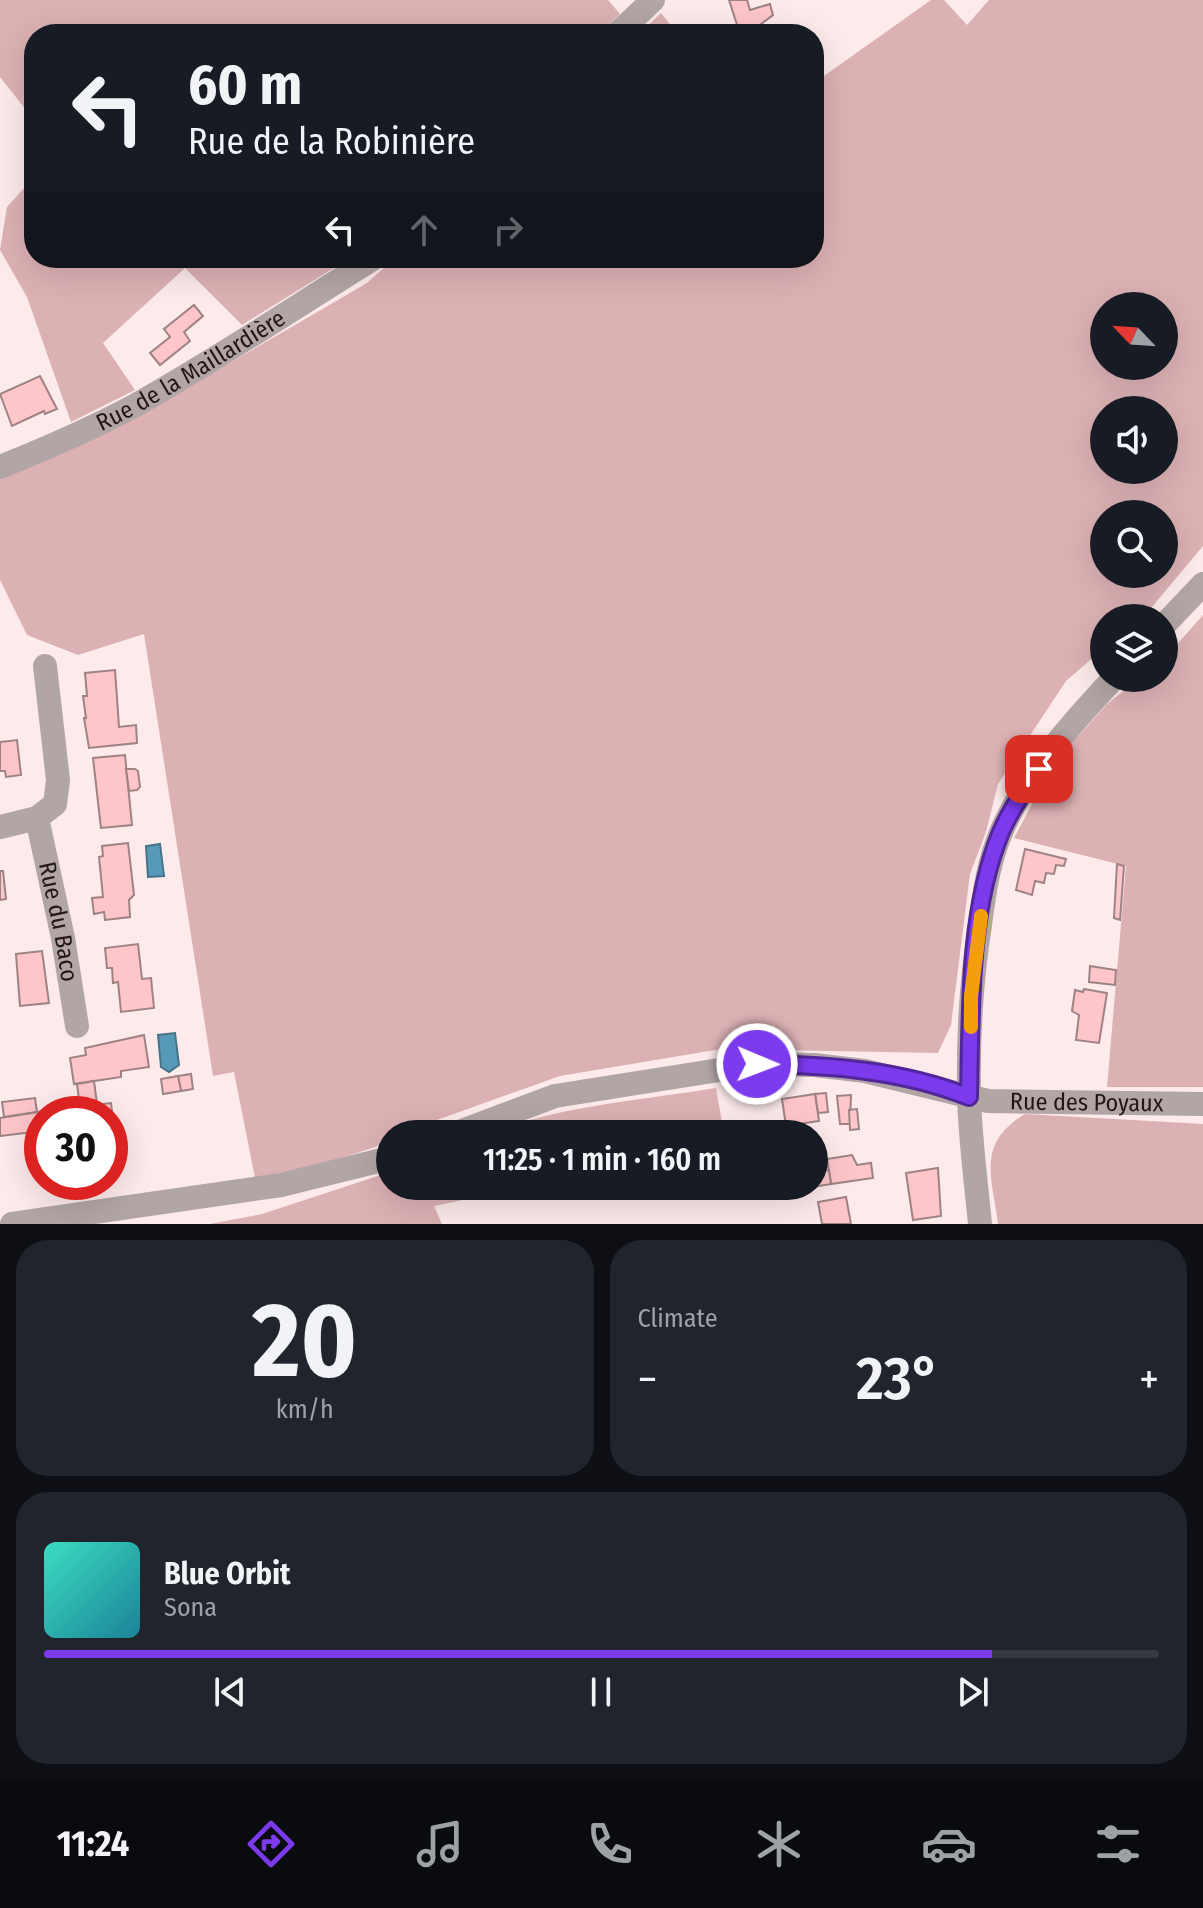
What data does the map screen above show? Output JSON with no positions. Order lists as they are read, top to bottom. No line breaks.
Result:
{"streets":{"street":["Rue de la Maillardière","Rue du Baco","Rue des Poyaux"]},"north":"top left","page":{"turn":["60 m","Rue de la Robinière"],"limit":"30","trip":"11:25 · 1 min · 160 m","tile":[["20","km/h"],"Climate"],"heat":["−","23°","+"],"song":["Blue Orbit","Sona"],"tabs":"11:24"}}
